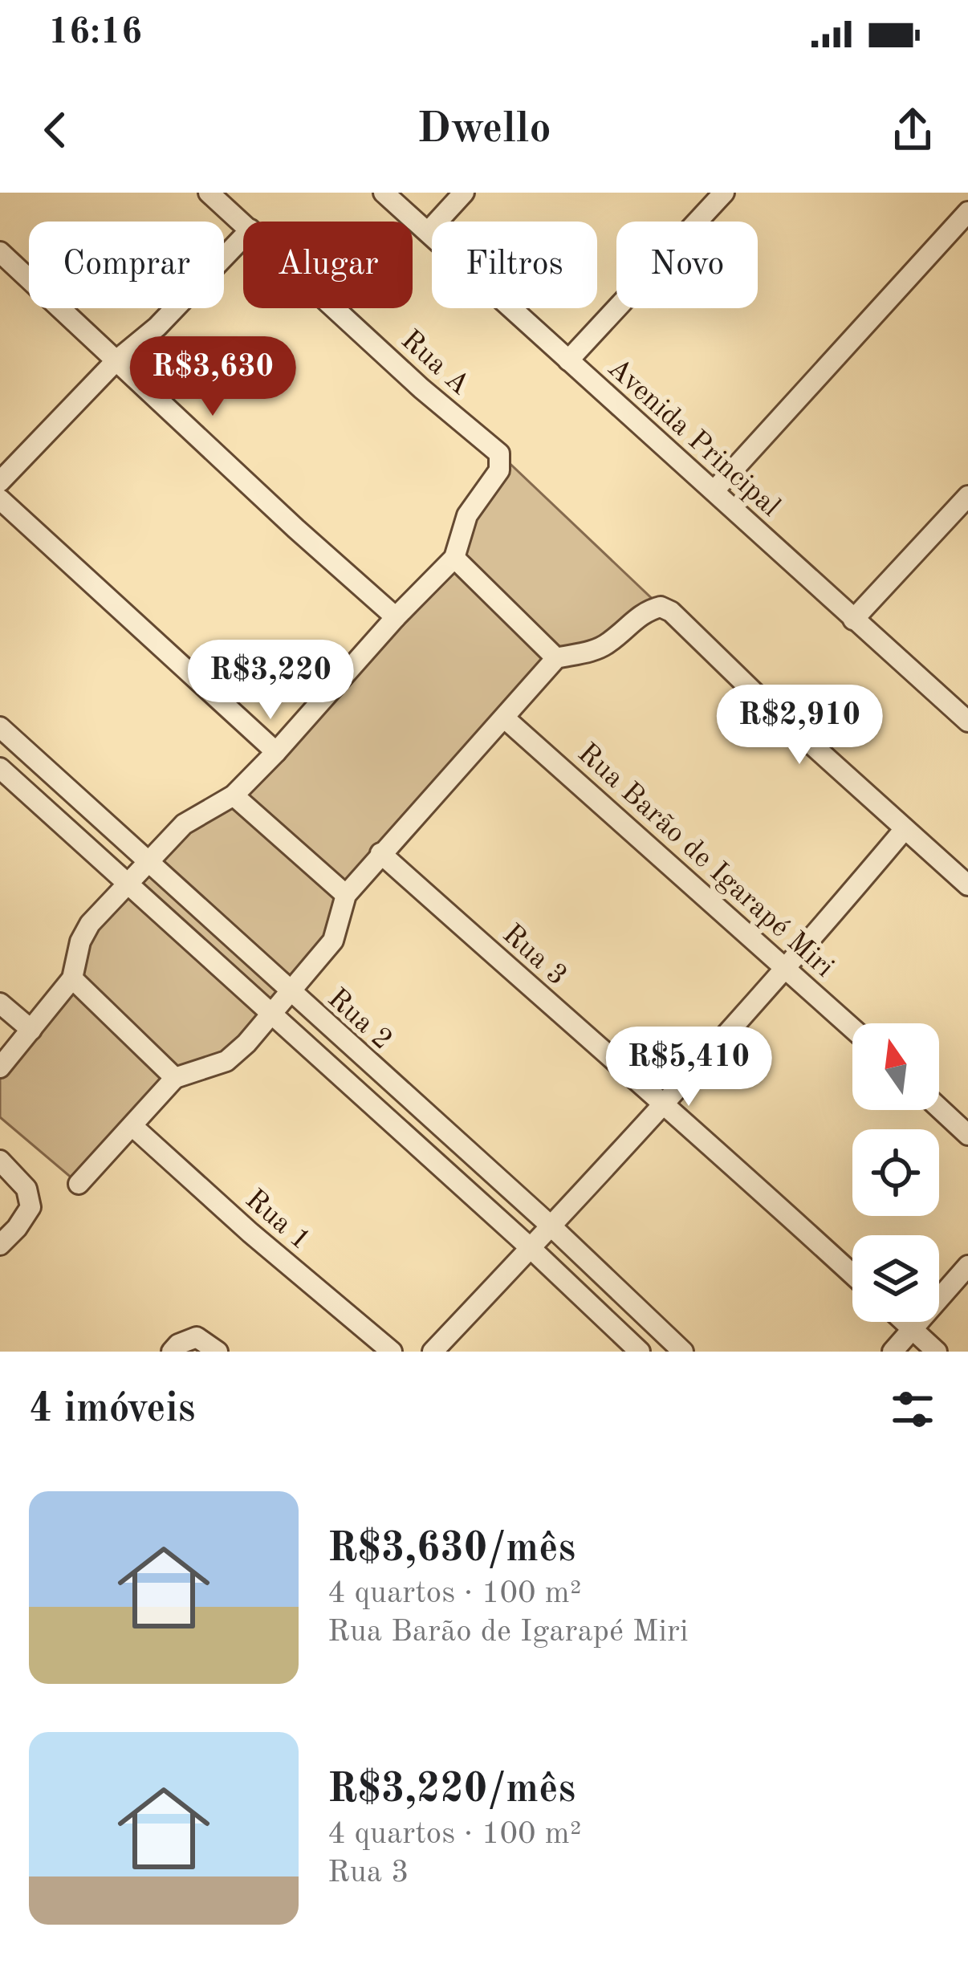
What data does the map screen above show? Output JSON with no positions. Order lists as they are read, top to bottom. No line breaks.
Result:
{"streets":{"street":["Rua A","Avenida Principal","Rua Barão de Igarapé Miri","Rua 3","Rua 2","Rua 1"]},"north":"top","page":{"status":"16:16","header":"Dwello","chip":["Comprar","Alugar","Filtros","Novo"],"price":["R$3,630","R$3,220","R$2,910","R$5,410"],"heading":"4 imóveis","list":[{"name":"R$3,630/mês","note":"4 quartos · 100 m² · Rua Barão de Igarapé Miri"},{"name":"R$3,220/mês","note":"4 quartos · 100 m² · Rua 3"}]}}
